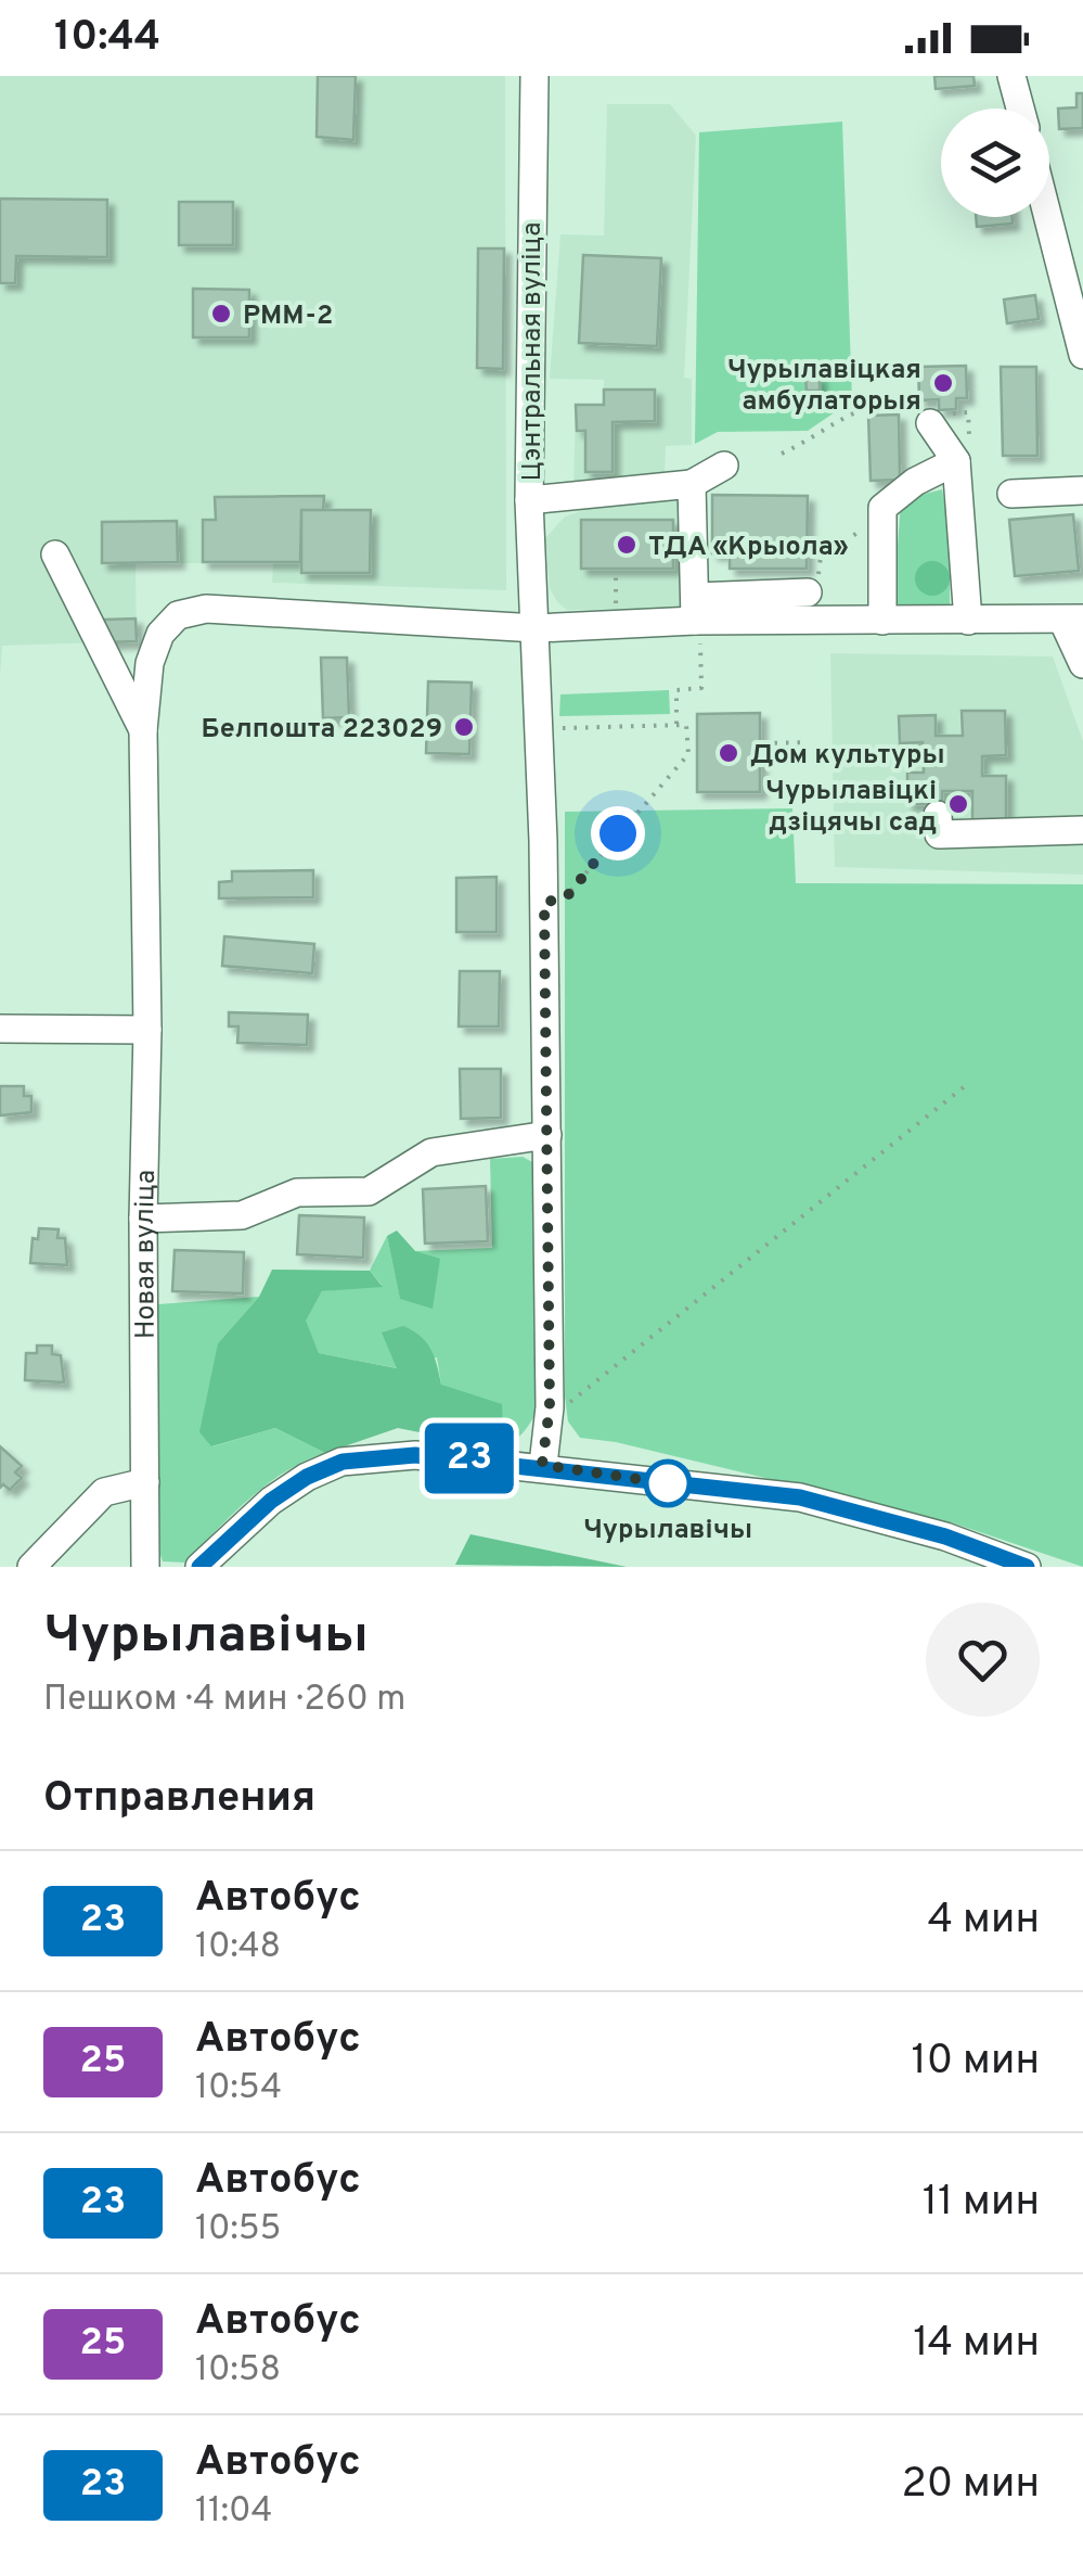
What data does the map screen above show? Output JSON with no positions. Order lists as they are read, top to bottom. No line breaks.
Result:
{"streets":{"street":["Цэнтральная вуліца","Новая вуліца"]},"crossings":[["Цэнтральная вуліца","Новая вуліца"]],"places":["РММ-2","Чурылавіцкая амбулаторыя","ТДА «Крыола»","Белпошта 223029","Дом культуры","Чурылавіцкі дзіцячы сад","Чурылавічы"],"lines":["bus line 23"],"page":{"status":"10:44","on_map":"23","heading":[["Чурылавічы","Пешком · 4 мин · 260 m"],"Отправления"],"list":[{"mark":"23","name":"Автобус","note":"10:48","value":"4 мин"},{"mark":"25","name":"Автобус","note":"10:54","value":"10 мин"},{"mark":"23","name":"Автобус","note":"10:55","value":"11 мин"},{"mark":"25","name":"Автобус","note":"10:58","value":"14 мин"},{"mark":"23","name":"Автобус","note":"11:04","value":"20 мин"}]}}
